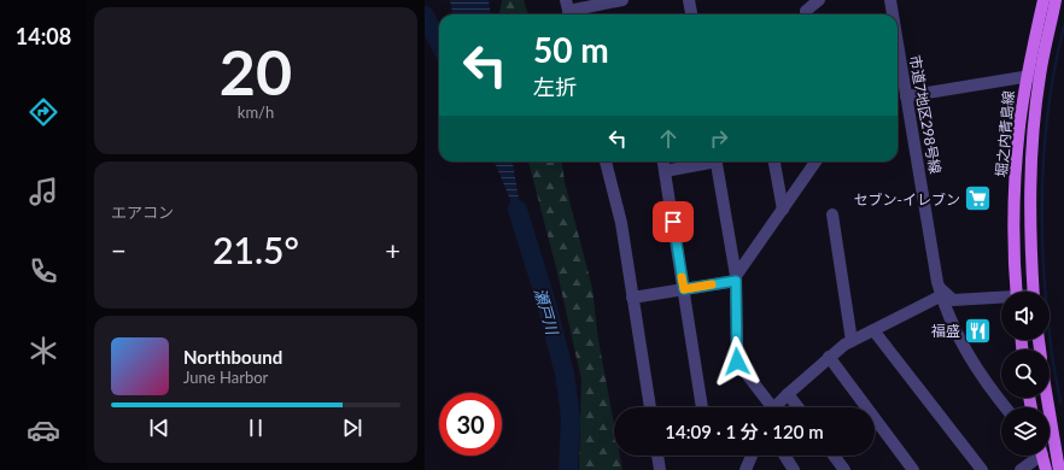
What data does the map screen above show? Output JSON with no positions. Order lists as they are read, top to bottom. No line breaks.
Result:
{"streets":{"main road":["堀之内青島線"],"street":["市道7地区298号線"]},"water":["瀬戸川"],"places":{"supermarket":["セブン-イレブン"],"restaurant":["福盛"]},"page":{"tabs":"14:08","tile":[["20","km/h"],"エアコン"],"turn":["50 m","左折"],"heat":["−","21.5°","+"],"song":["Northbound","June Harbor"],"limit":"30","trip":"14:09 · 1 分 · 120 m"}}
